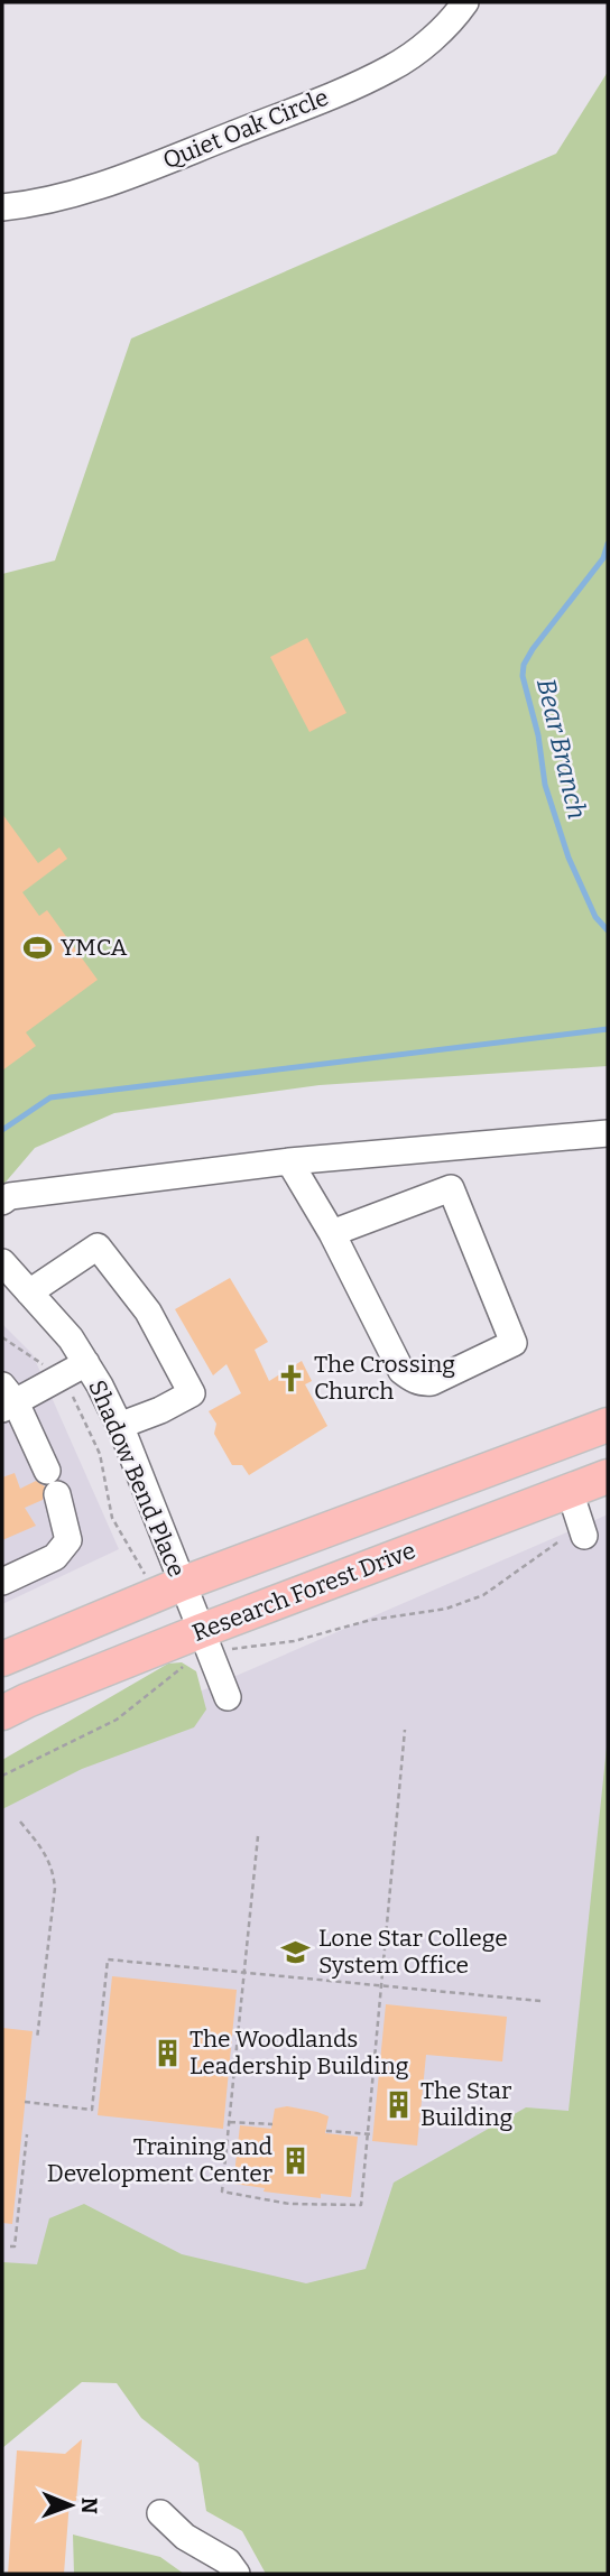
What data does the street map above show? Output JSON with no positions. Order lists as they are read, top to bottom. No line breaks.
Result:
{"streets":{"main road":["Research Forest Drive"],"street":["Quiet Oak Circle","Shadow Bend Place"]},"crossings":[["Shadow Bend Place","Research Forest Drive"]],"water":["Bear Branch"],"places":{"sports":["YMCA"],"church":["The Crossing Church"],"school or university":["Lone Star College System Office"],"building":["The Woodlands Leadership Building","The Star Building","Training and Development Center"]},"north":"right"}
